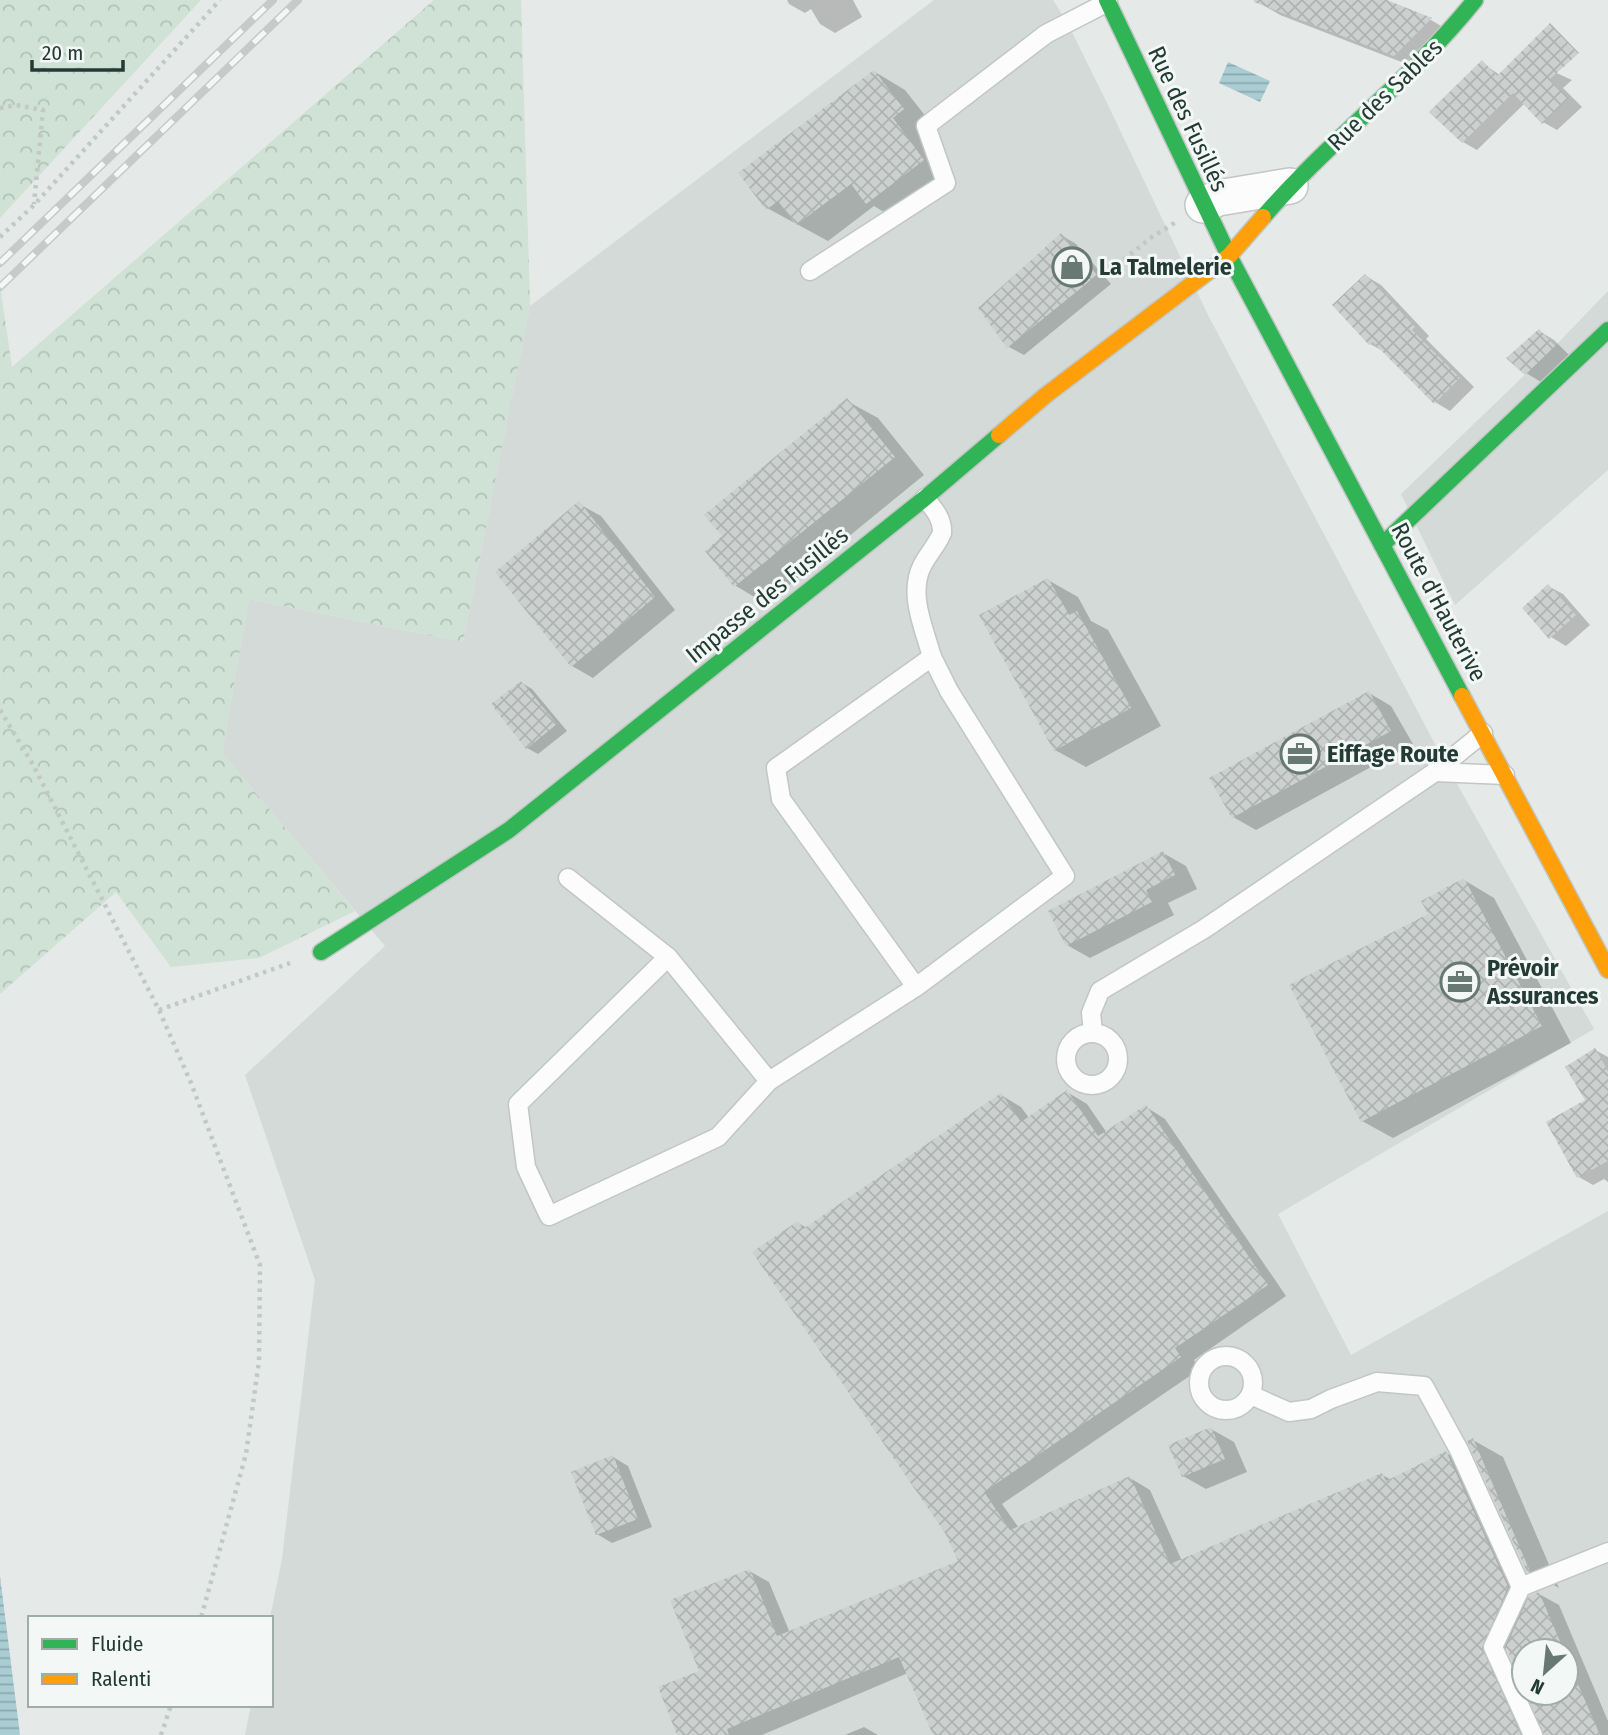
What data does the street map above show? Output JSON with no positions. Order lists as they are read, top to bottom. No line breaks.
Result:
{"streets":{"street":["Rue des Sables","Rue des Fusillés","Impasse des Fusillés","Route d'Hauterive"]},"crossings":[["Rue des Sables","Rue des Fusillés"],["Rue des Sables","Impasse des Fusillés"],["Rue des Sables","Route d'Hauterive"],["Rue des Fusillés","Impasse des Fusillés"],["Rue des Fusillés","Route d'Hauterive"],["Impasse des Fusillés","Route d'Hauterive"]],"places":{"shop":["La Talmelerie"],"office":["Eiffage Route","Prévoir Assurances"]},"legend":["Fluide","Ralenti"],"scale_bar":"20 m","north":"bottom left"}
